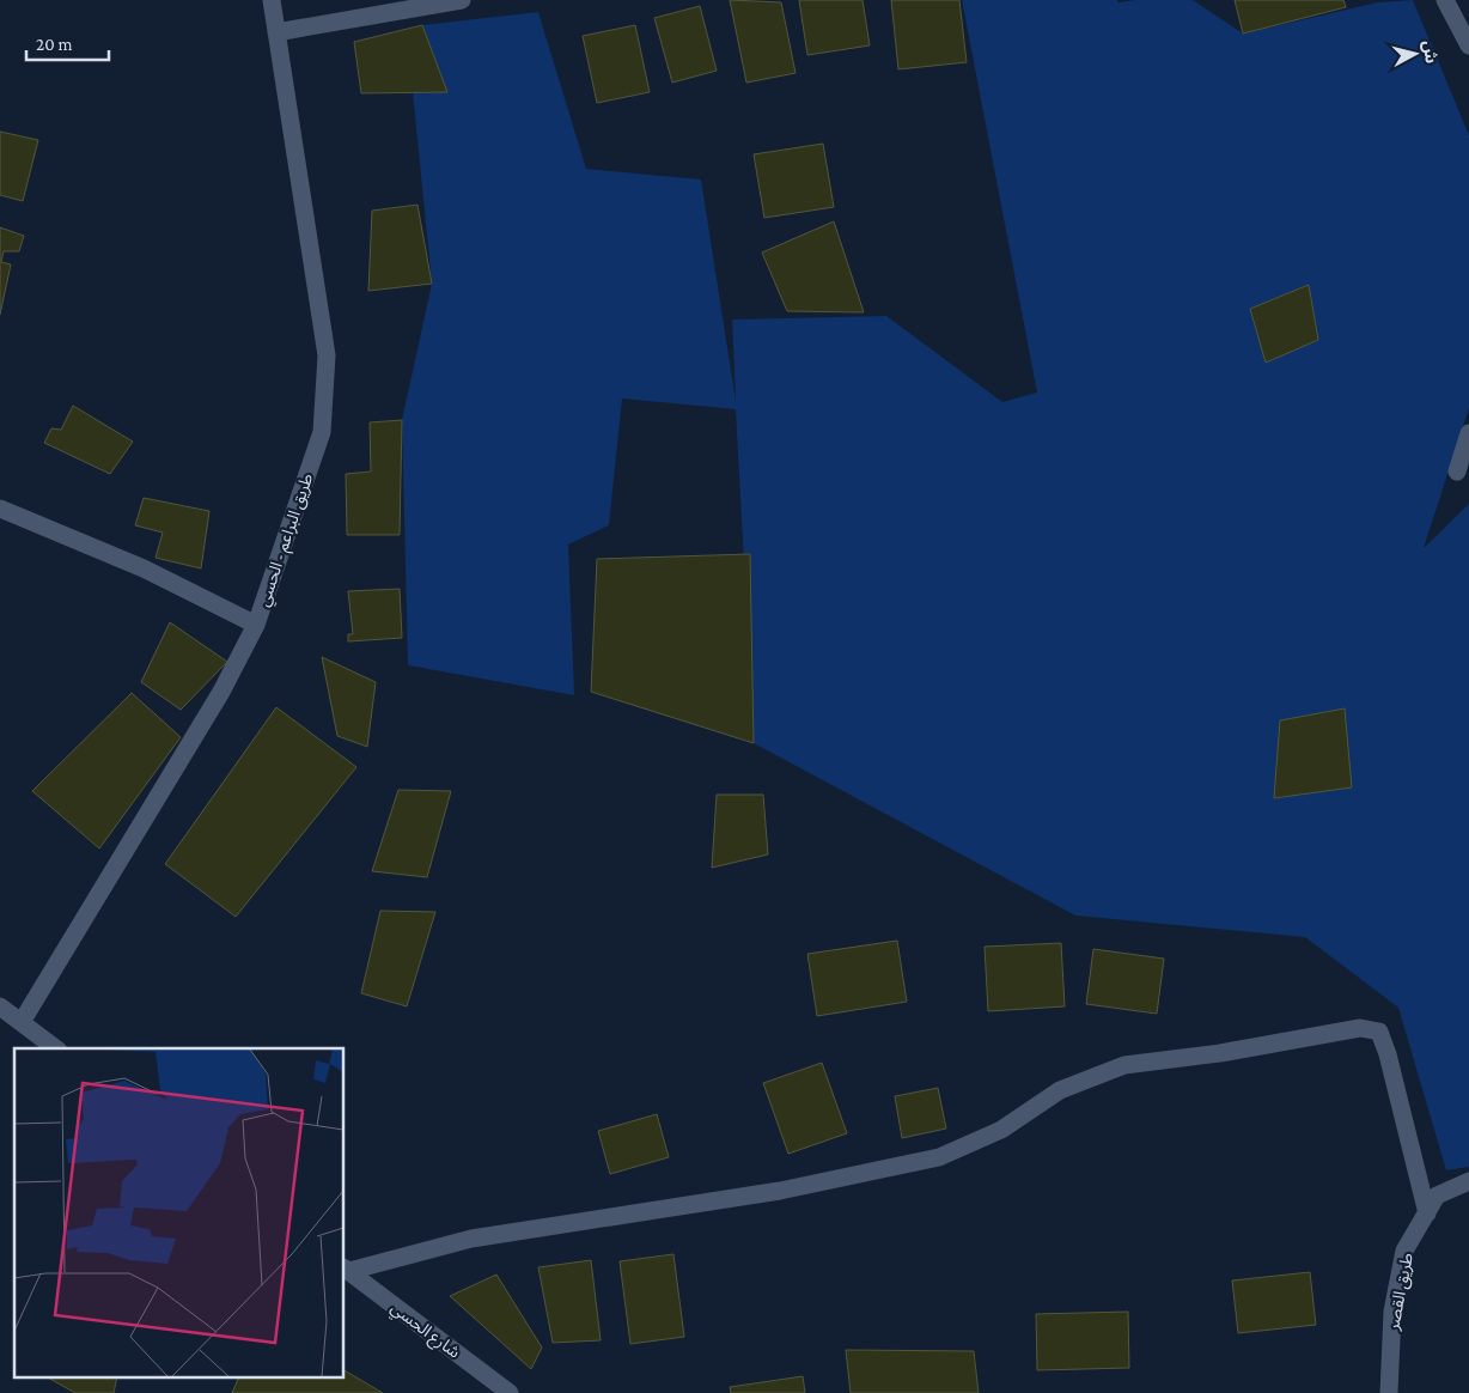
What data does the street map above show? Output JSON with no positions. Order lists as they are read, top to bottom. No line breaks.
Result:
{"streets":{"street":["طريق البراعم - الحسي","طريق القصر","شارع الحسي"]},"scale_bar":"20 m","north":"right"}
